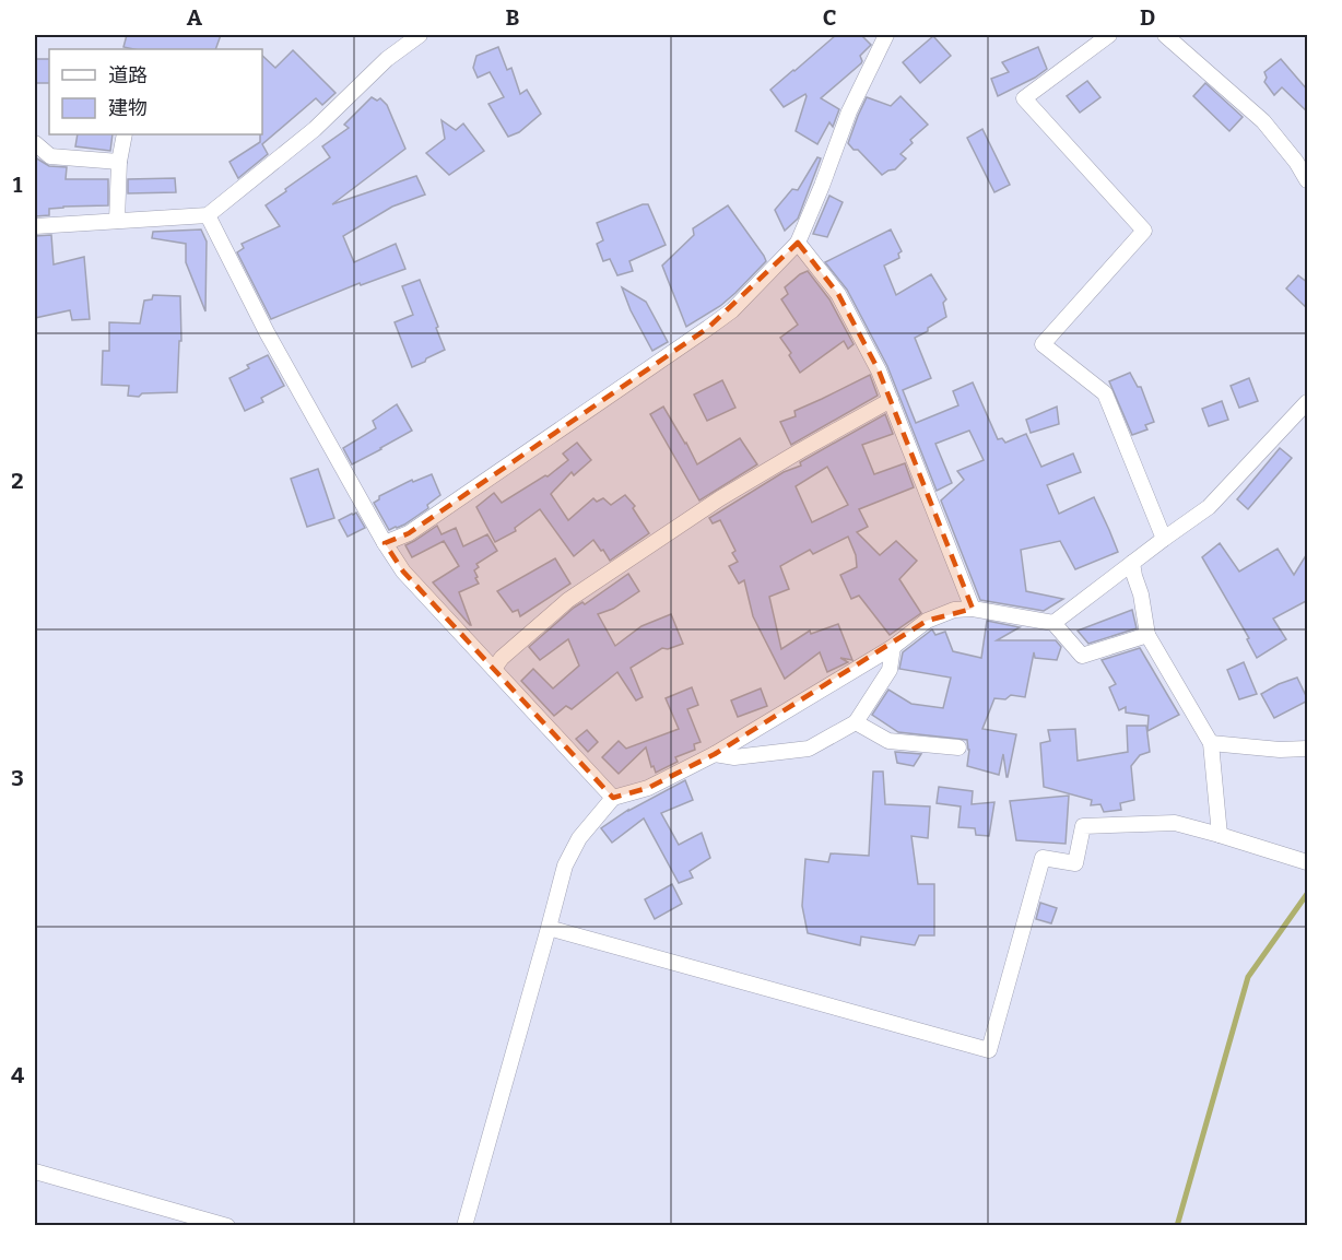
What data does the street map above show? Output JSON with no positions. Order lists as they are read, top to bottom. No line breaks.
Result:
{"legend":["道路","建物"],"grid":{"columns":["A","B","C","D"],"rows":["1","2","3","4"]}}
